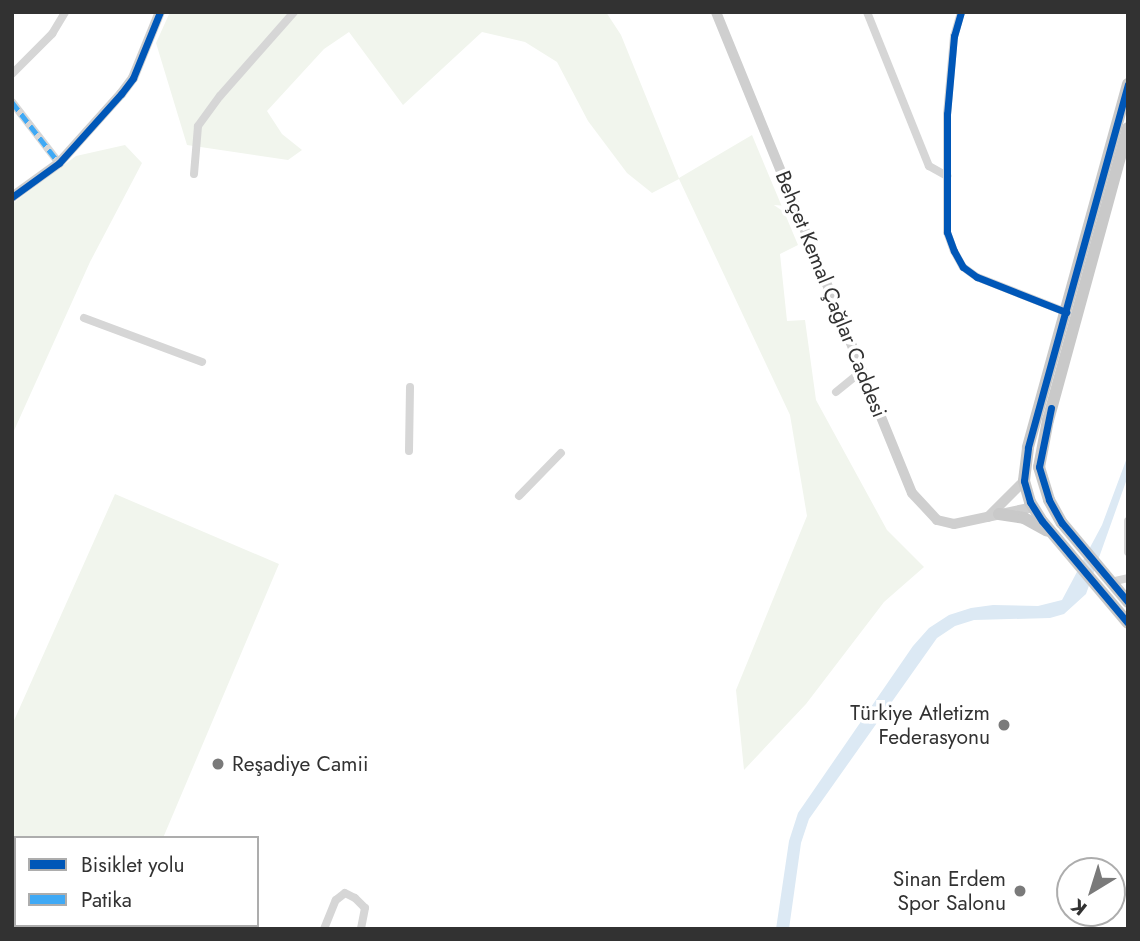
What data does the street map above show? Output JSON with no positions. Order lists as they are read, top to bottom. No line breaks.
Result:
{"streets":{"main road":["Behçet Kemal Çağlar Caddesi"]},"places":["Türkiye Atletizm Federasyonu","Reşadiye Camii","Sinan Erdem Spor Salonu"],"legend":["Bisiklet yolu","Patika"],"north":"bottom left"}
